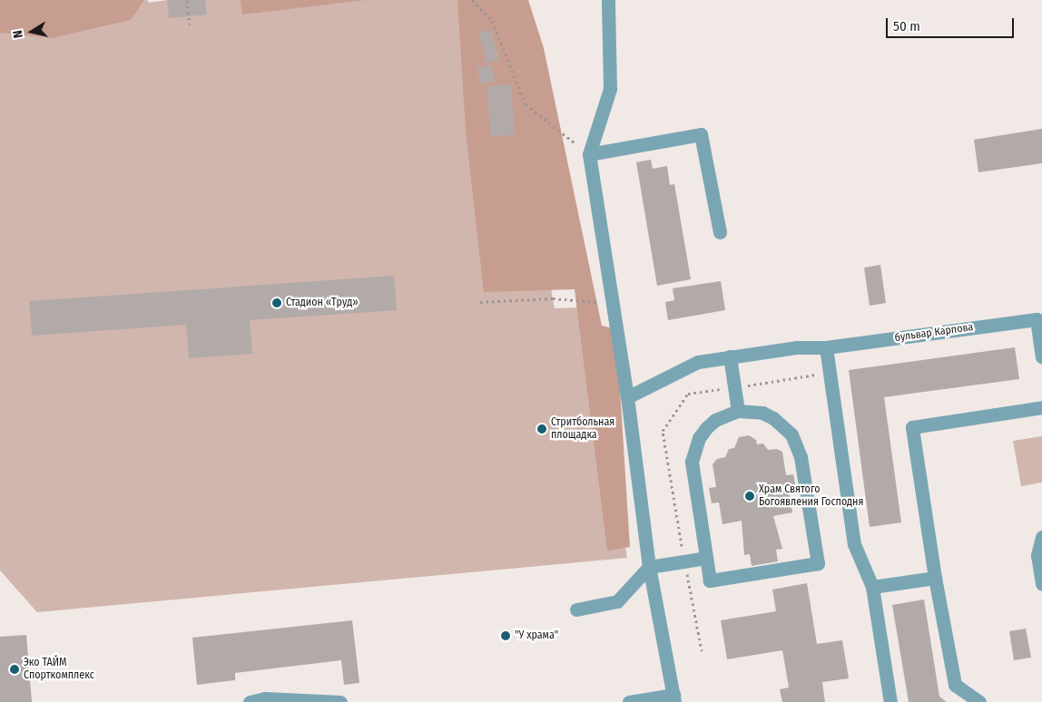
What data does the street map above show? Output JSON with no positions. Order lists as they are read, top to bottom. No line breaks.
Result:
{"streets":{"street":["бульвар Карпова"]},"places":["Стадион «Труд»","Стритбольная площадка","Храм Святого Богоявления Господня","\"У храма\"","Эко ТАЙМ Спорткомплекс"],"scale_bar":"50 m","north":"left"}
